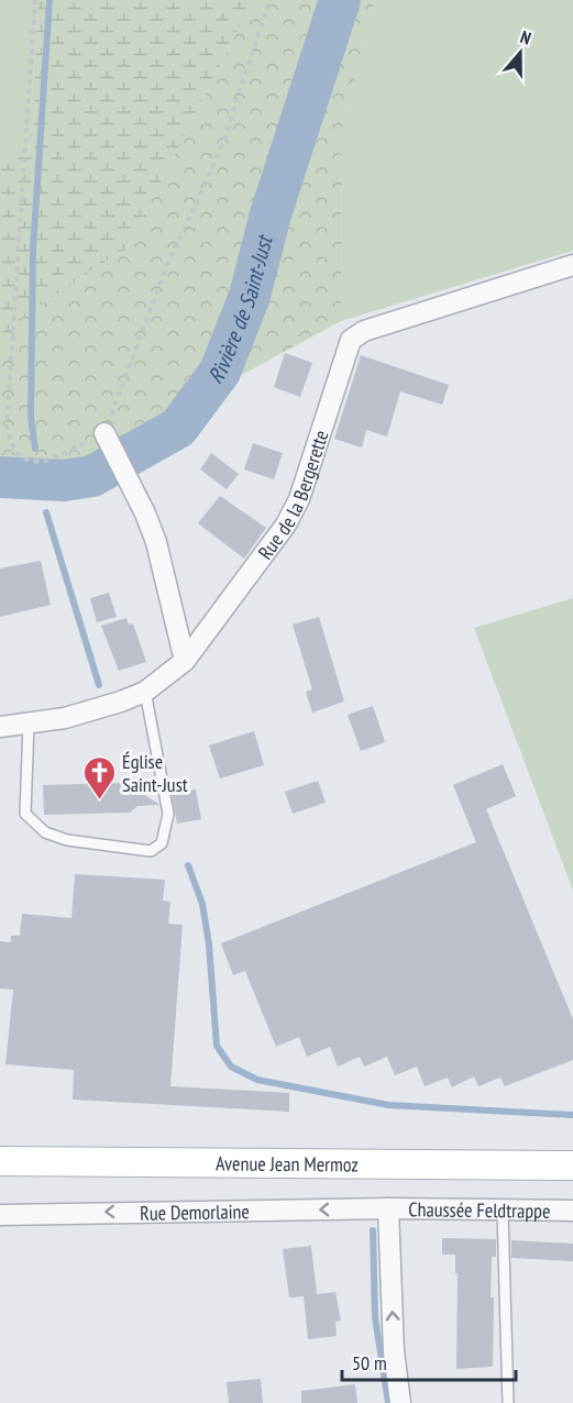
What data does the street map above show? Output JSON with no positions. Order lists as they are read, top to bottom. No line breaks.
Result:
{"streets":{"main road":["Avenue Jean Mermoz"],"street":["Rue de la Bergerette","Chaussée Feldtrappe","Rue Demorlaine"]},"crossings":[["Chaussée Feldtrappe","Rue Demorlaine"]],"one_way":["Rue Demorlaine"],"water":["Rivière de Saint-Just"],"places":{"church":["Église Saint-Just"]},"scale_bar":"50 m","north":"top"}
